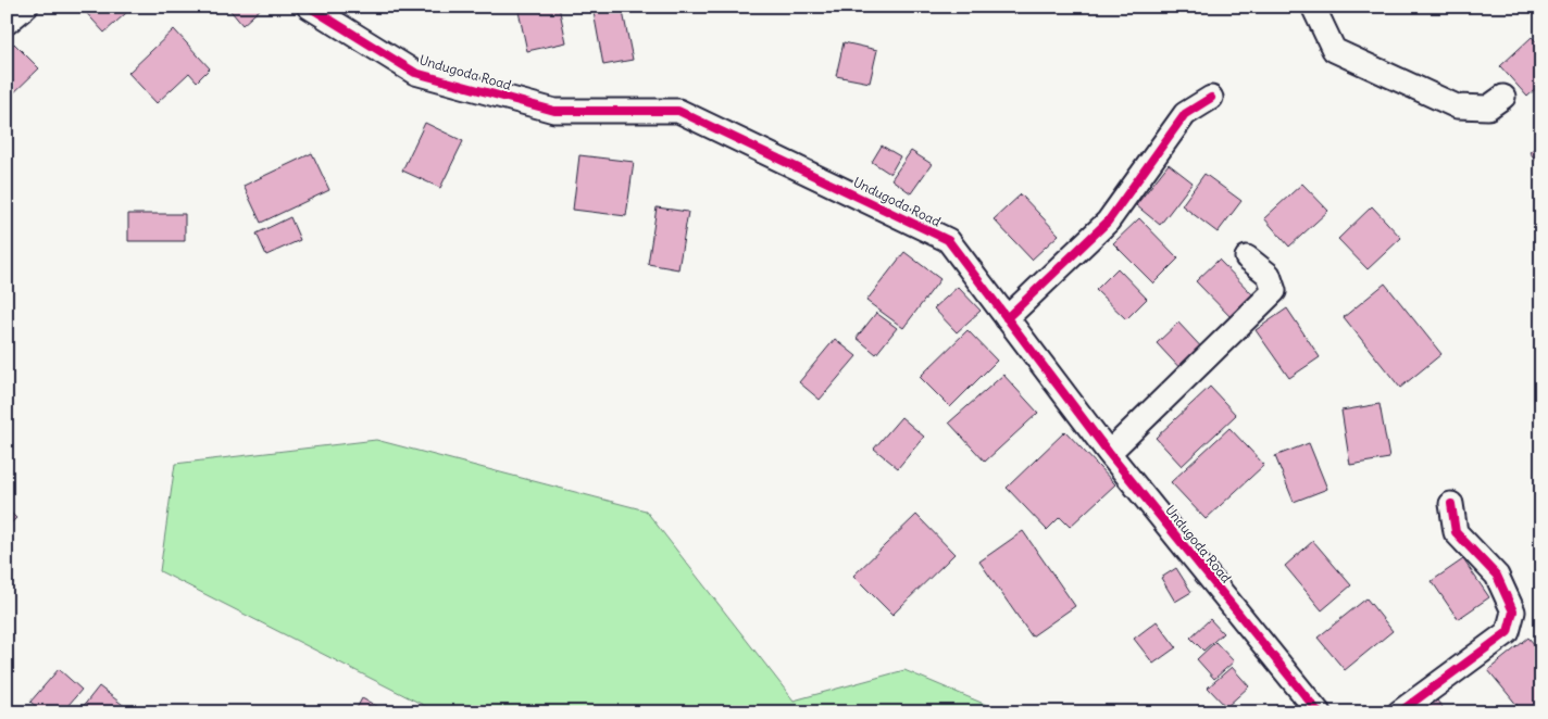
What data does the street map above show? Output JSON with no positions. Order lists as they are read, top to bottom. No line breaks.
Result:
{"streets":{"street":["Undugoda Road"]}}
